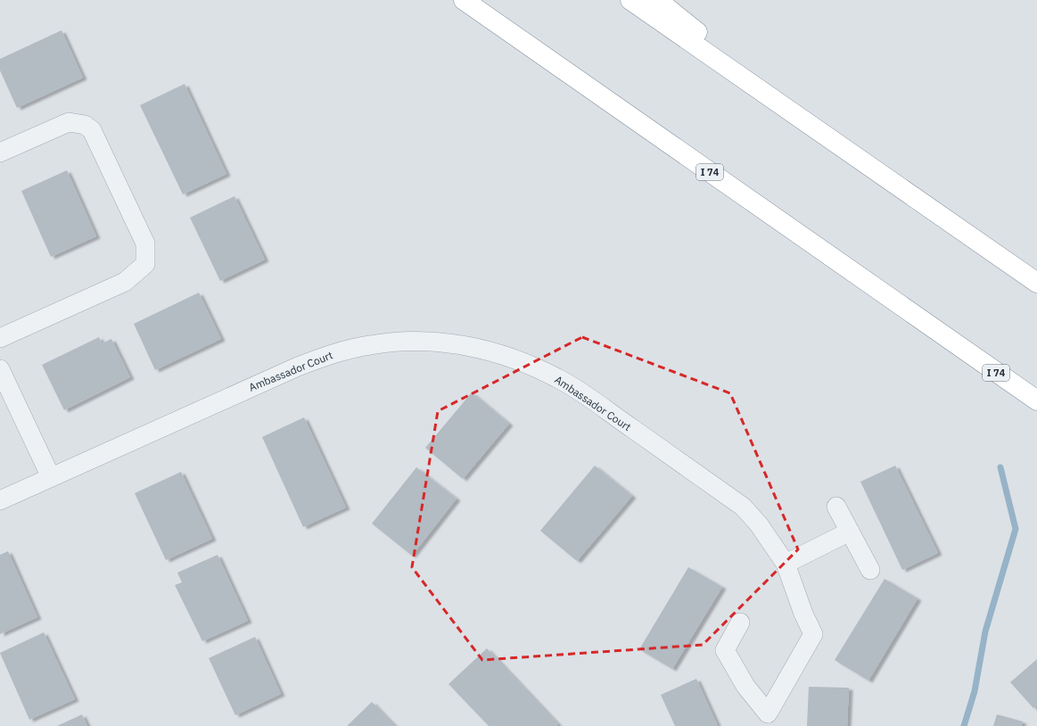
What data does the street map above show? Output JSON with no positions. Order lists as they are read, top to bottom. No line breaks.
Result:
{"streets":{"highway":["I 74"],"street":["Ambassador Court"]}}
